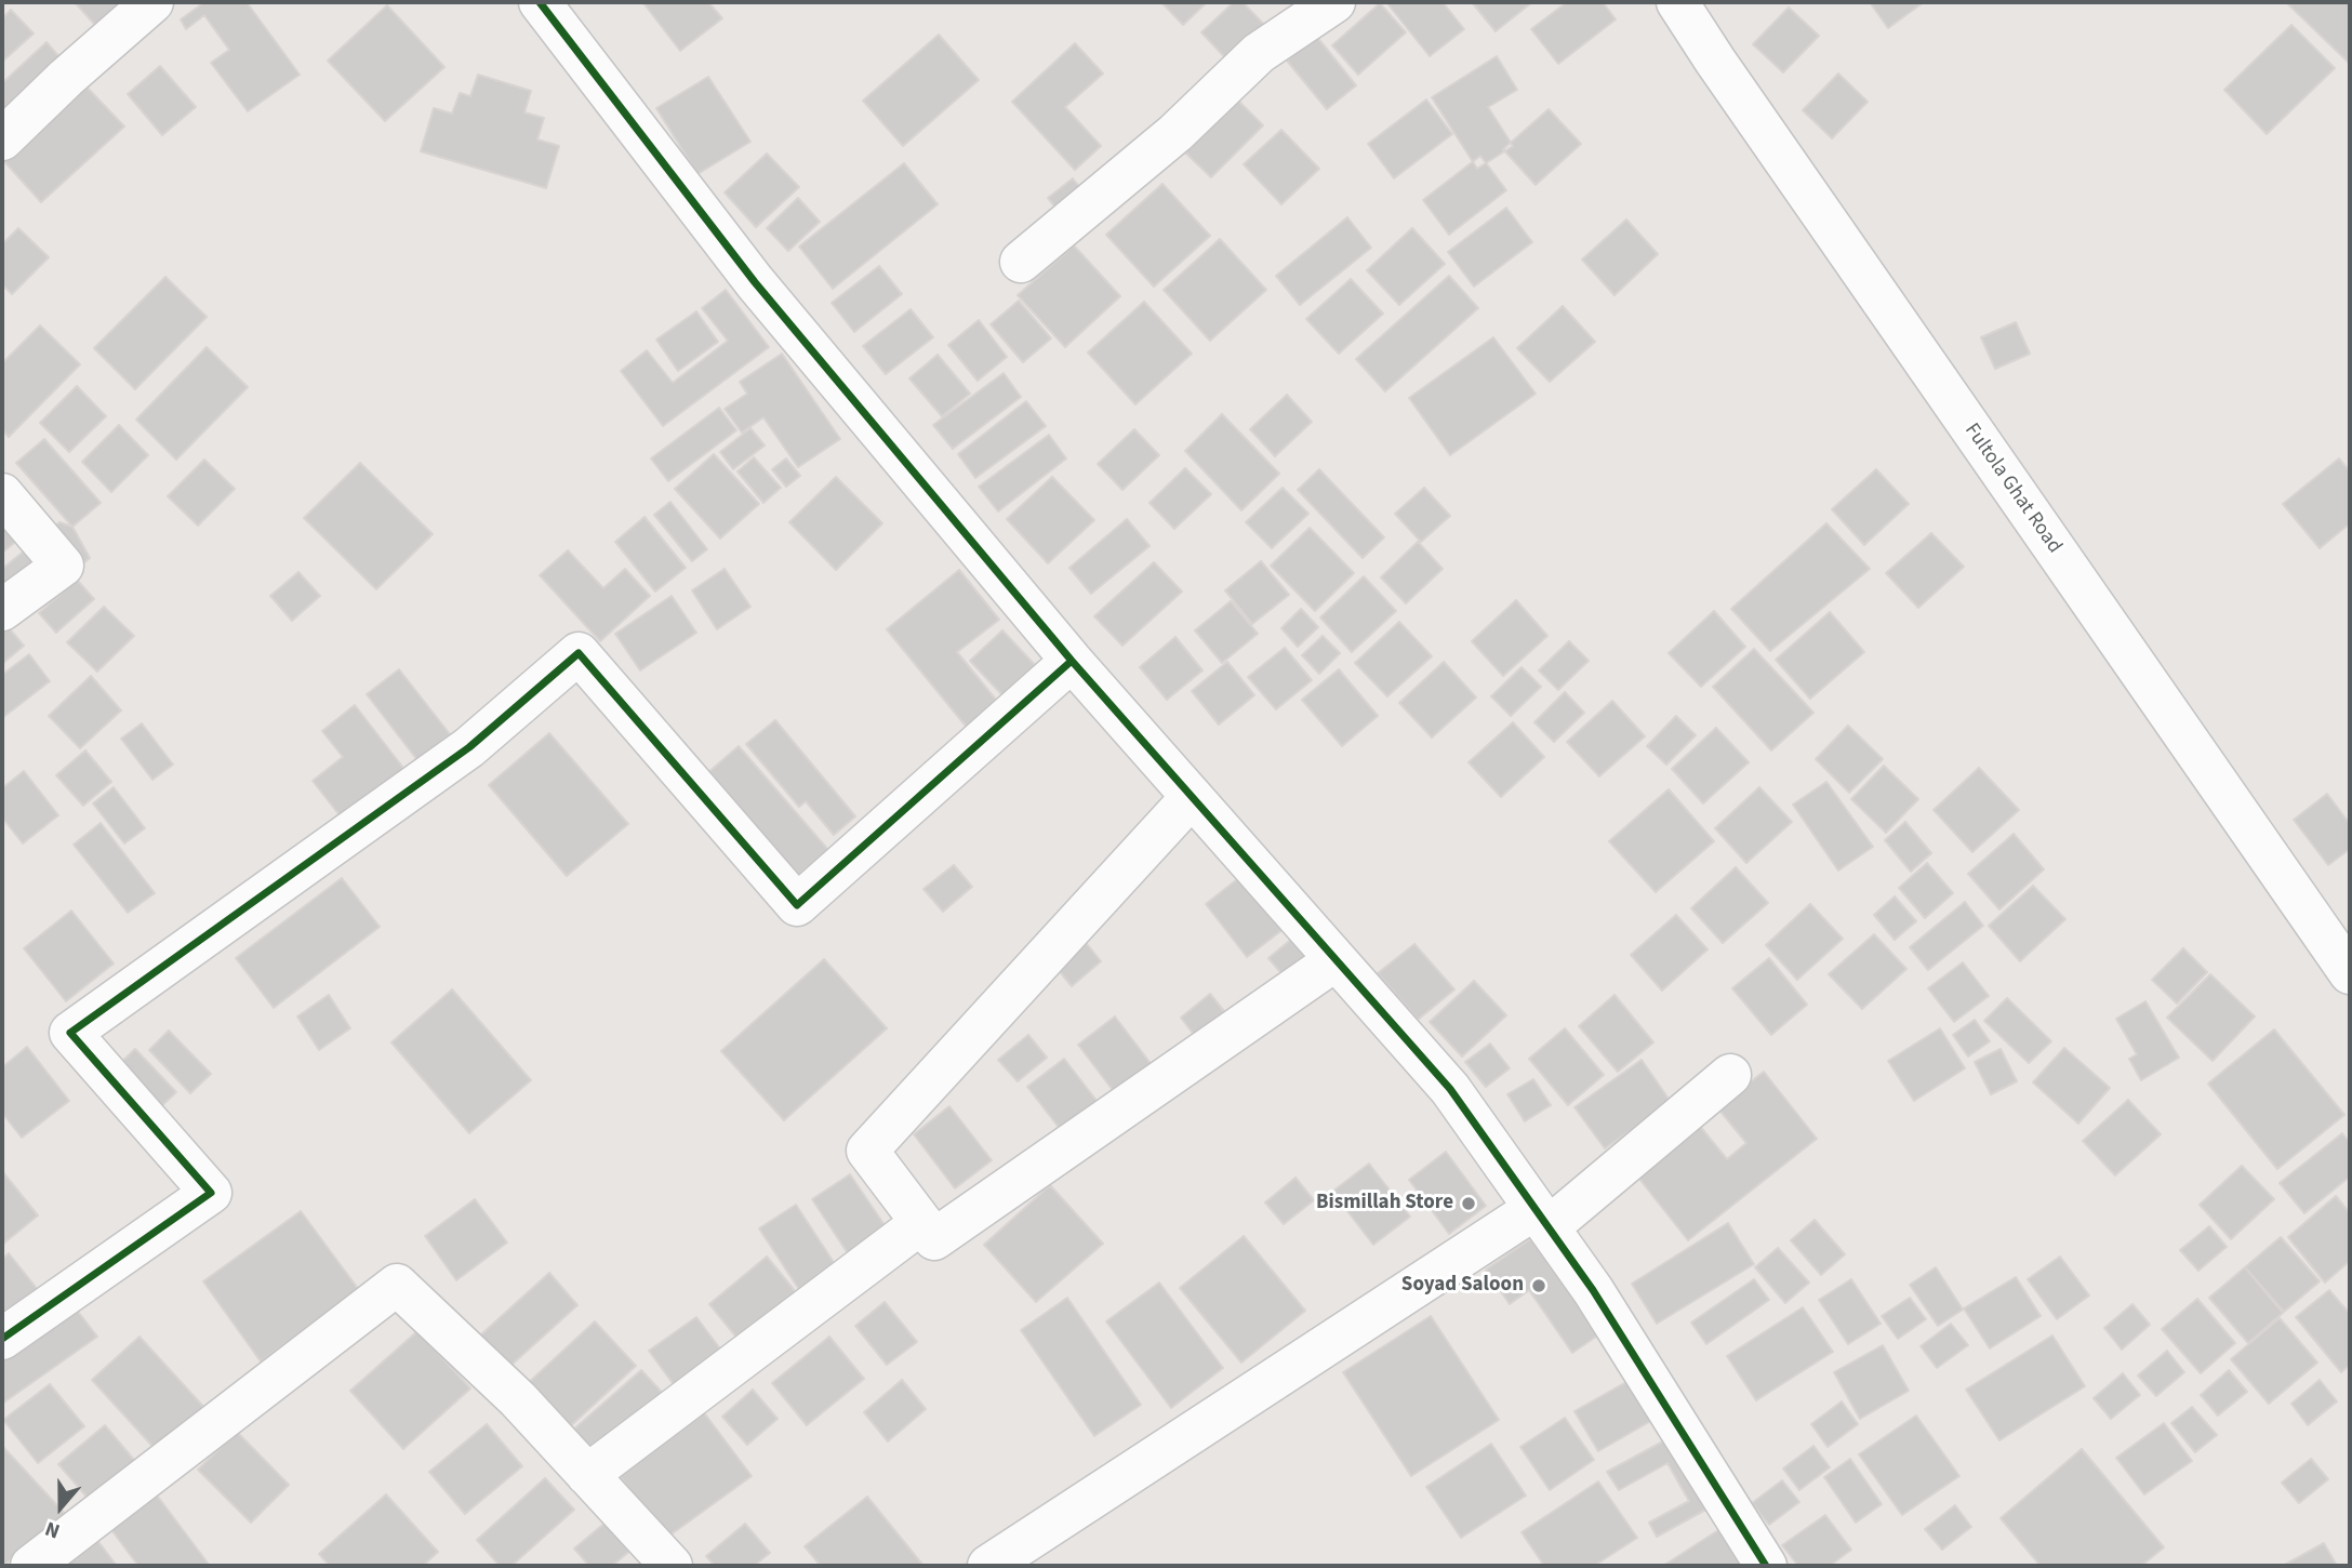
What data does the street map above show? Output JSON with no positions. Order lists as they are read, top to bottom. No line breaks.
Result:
{"streets":{"street":["Fultola Ghat Road"]},"places":["Bismillah Store","Soyad Saloon"],"north":"bottom"}
